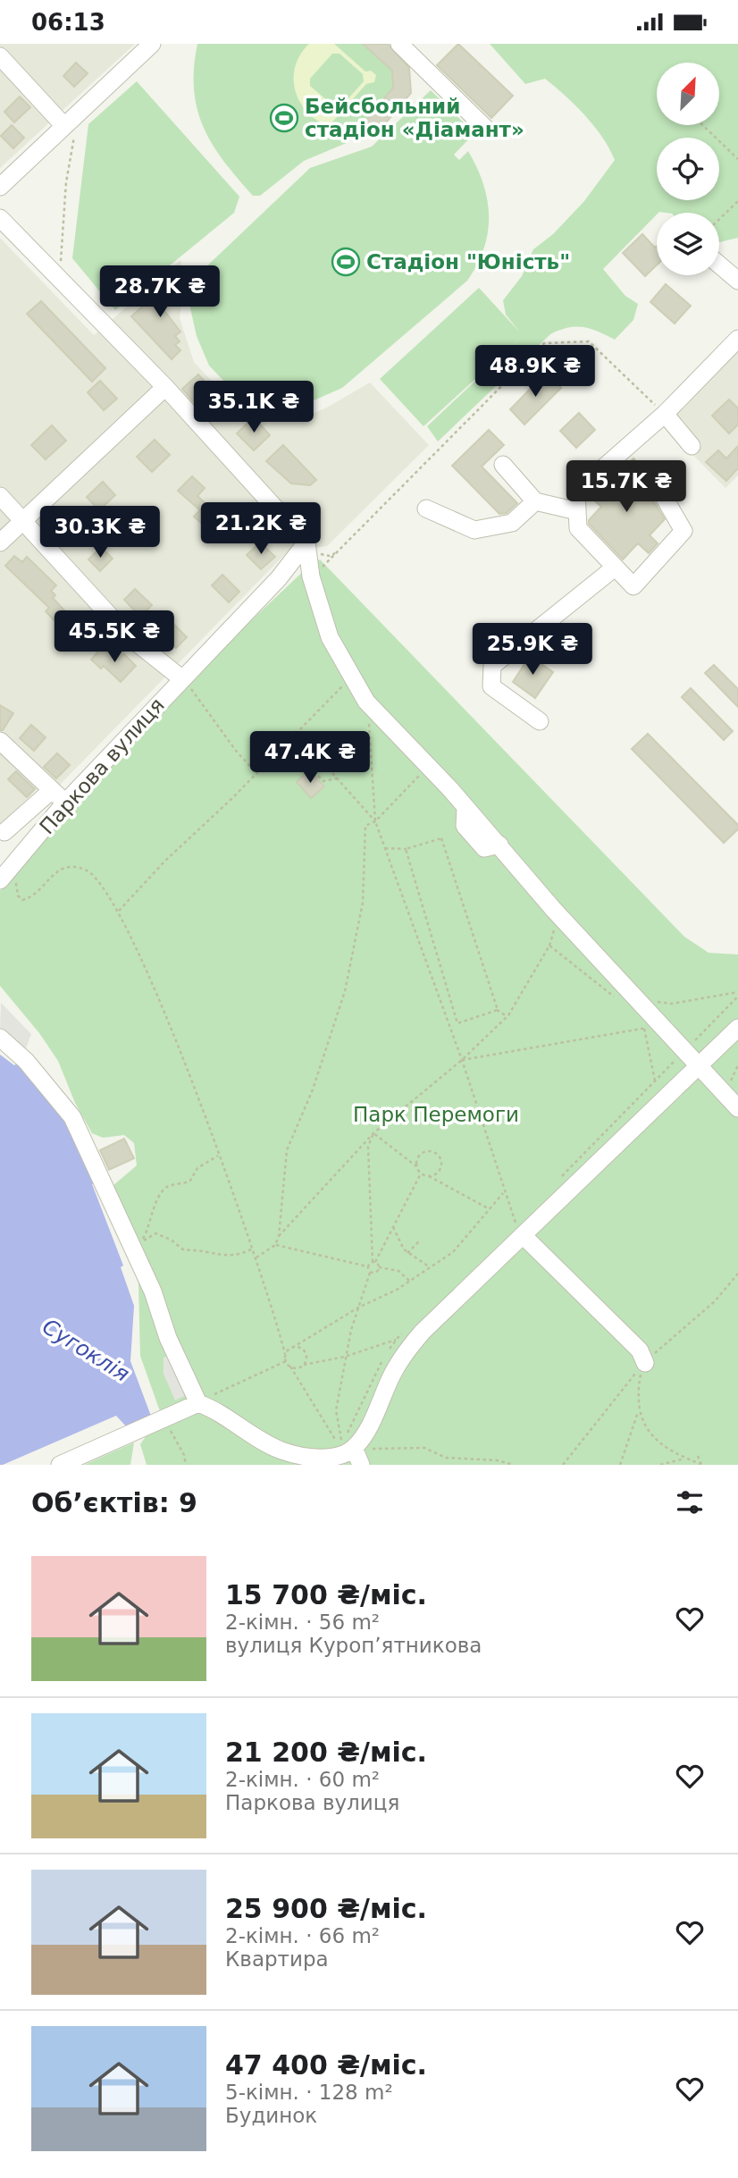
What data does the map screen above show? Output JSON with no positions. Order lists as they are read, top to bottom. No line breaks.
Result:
{"streets":{"street":["Паркова вулиця"]},"water":["Сугоклія"],"parks":["Парк Перемоги"],"places":{"sports":["Бейсбольний стадіон «Діамант»","Стадіон \"Юність\""]},"north":"top right","page":{"status":"06:13","price":["28.7K ₴","48.9K ₴","35.1K ₴","15.7K ₴","21.2K ₴","30.3K ₴","45.5K ₴","25.9K ₴","47.4K ₴"],"heading":"Об’єктів: 9","list":[{"name":"15 700 ₴/міс.","note":"2-кімн. · 56 m² · вулиця Куропʼятникова"},{"name":"21 200 ₴/міс.","note":"2-кімн. · 60 m² · Паркова вулиця"},{"name":"25 900 ₴/міс.","note":"2-кімн. · 66 m² · Квартира"},{"name":"47 400 ₴/міс.","note":"5-кімн. · 128 m² · Будинок"}]}}
